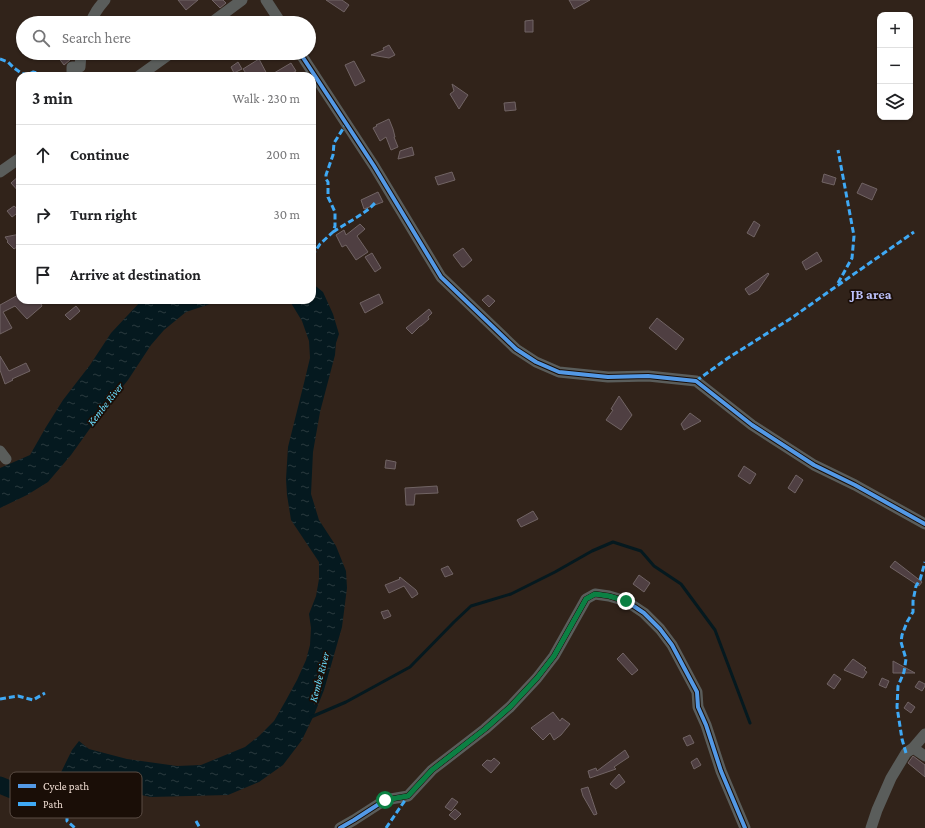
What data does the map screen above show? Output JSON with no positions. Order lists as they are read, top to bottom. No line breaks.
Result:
{"districts":["JB area"],"water":["Kembe River"],"legend":["Cycle path","Path"],"page":{"map_buttons":["+","−"],"search":"Search here","heading":["3 min","Walk · 230 m"],"list":[["Continue","200 m"],["Turn right","30 m"],"Arrive at destination"]}}
